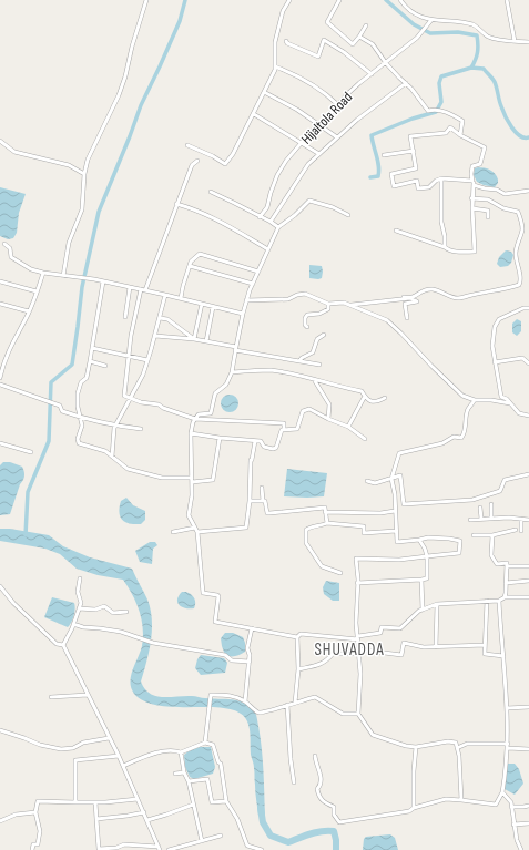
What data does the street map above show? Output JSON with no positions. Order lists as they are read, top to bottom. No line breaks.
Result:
{"streets":{"street":["Hijaltola Road"]},"districts":["SHUVADDA"]}
